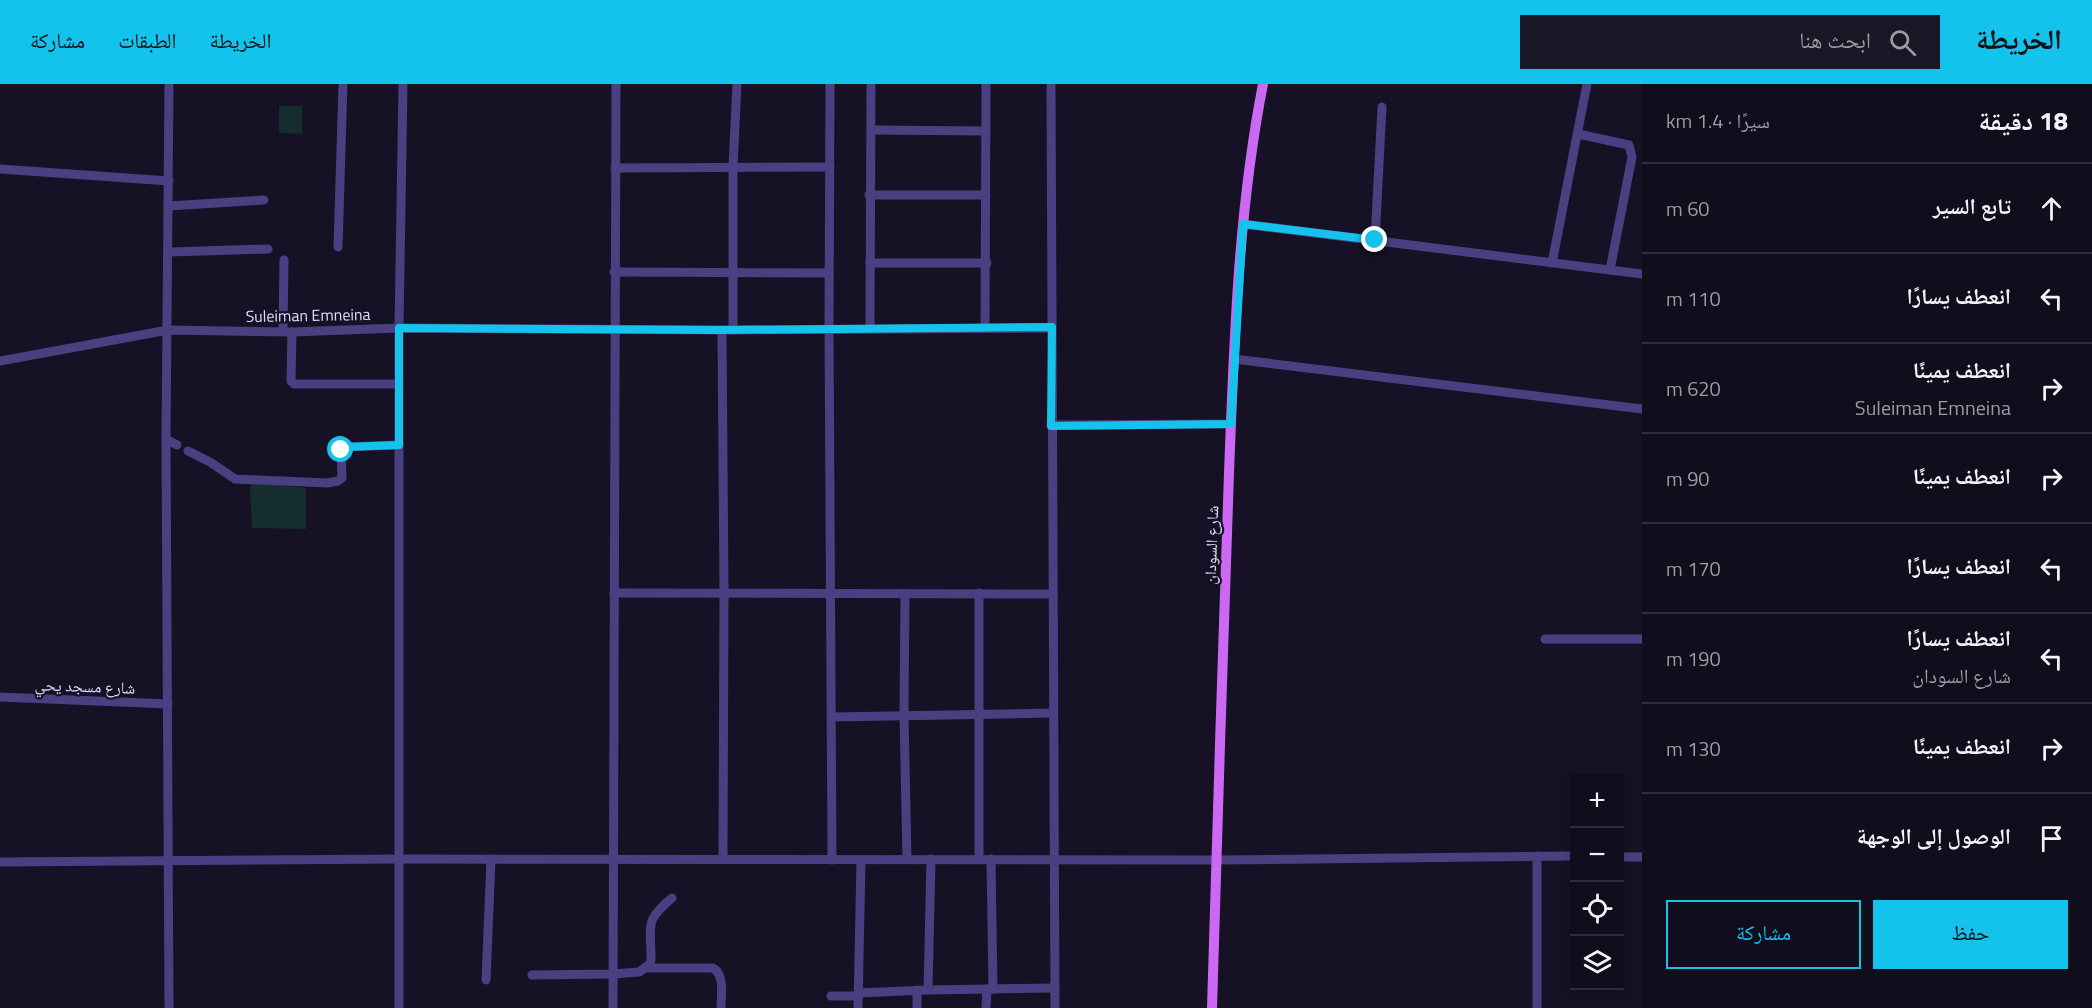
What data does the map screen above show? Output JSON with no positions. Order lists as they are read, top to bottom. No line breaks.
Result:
{"streets":{"main road":["شارع السودان"],"street":["Suleiman Emneina","شارع مسجد يحي"]},"page":{"header":"الخريطة","search":"ابحث هنا","nav":["الخريطة","الطبقات","مشاركة"],"heading":["18 دقيقة","سيرًا · 1.4 km"],"list":[["تابع السير","60 m"],["انعطف يسارًا","110 m"],["انعطف يمينًا","Suleiman Emneina","620 m"],["انعطف يمينًا","90 m"],["انعطف يسارًا","170 m"],["انعطف يسارًا","شارع السودان","190 m"],["انعطف يمينًا","130 m"],"الوصول إلى الوجهة"],"map_buttons":["+","−"],"buttons":["حفظ","مشاركة"]}}
